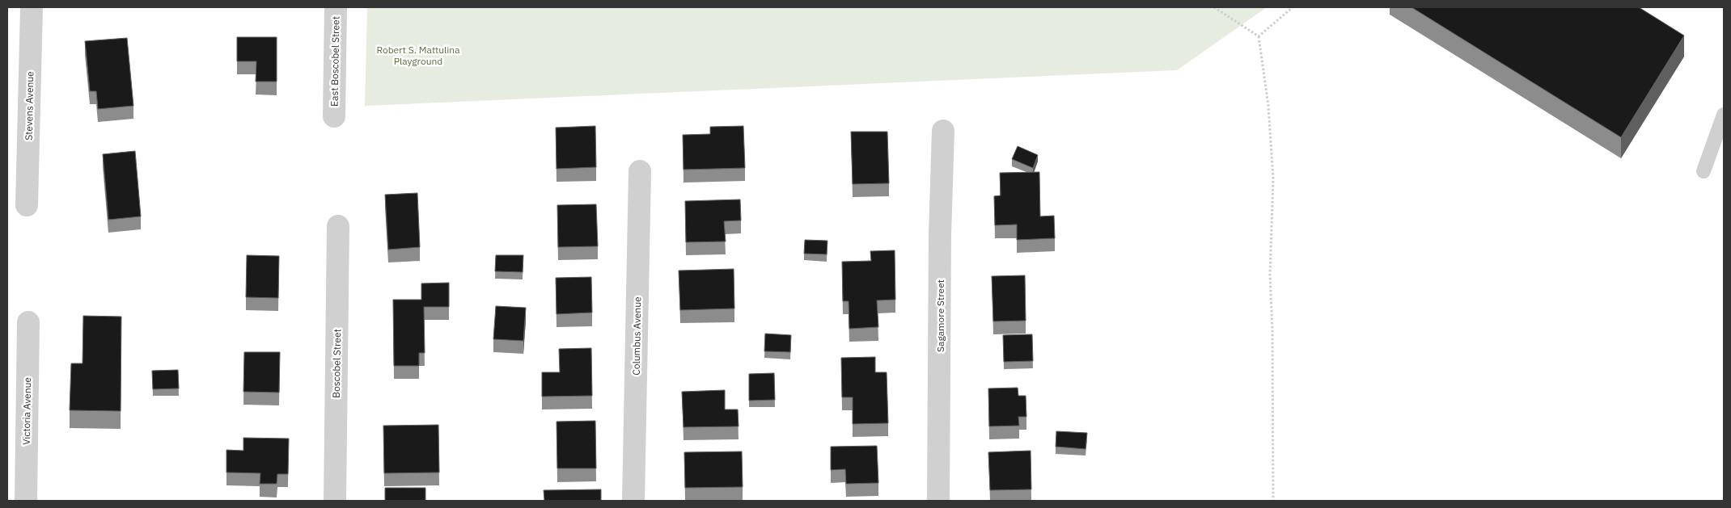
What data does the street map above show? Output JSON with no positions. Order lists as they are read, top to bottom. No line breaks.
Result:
{"streets":{"street":["East Boscobel Street","Stevens Avenue","Sagamore Street","Columbus Avenue","Boscobel Street","Victoria Avenue"]},"parks":["Robert S. Mattulina Playground"]}
